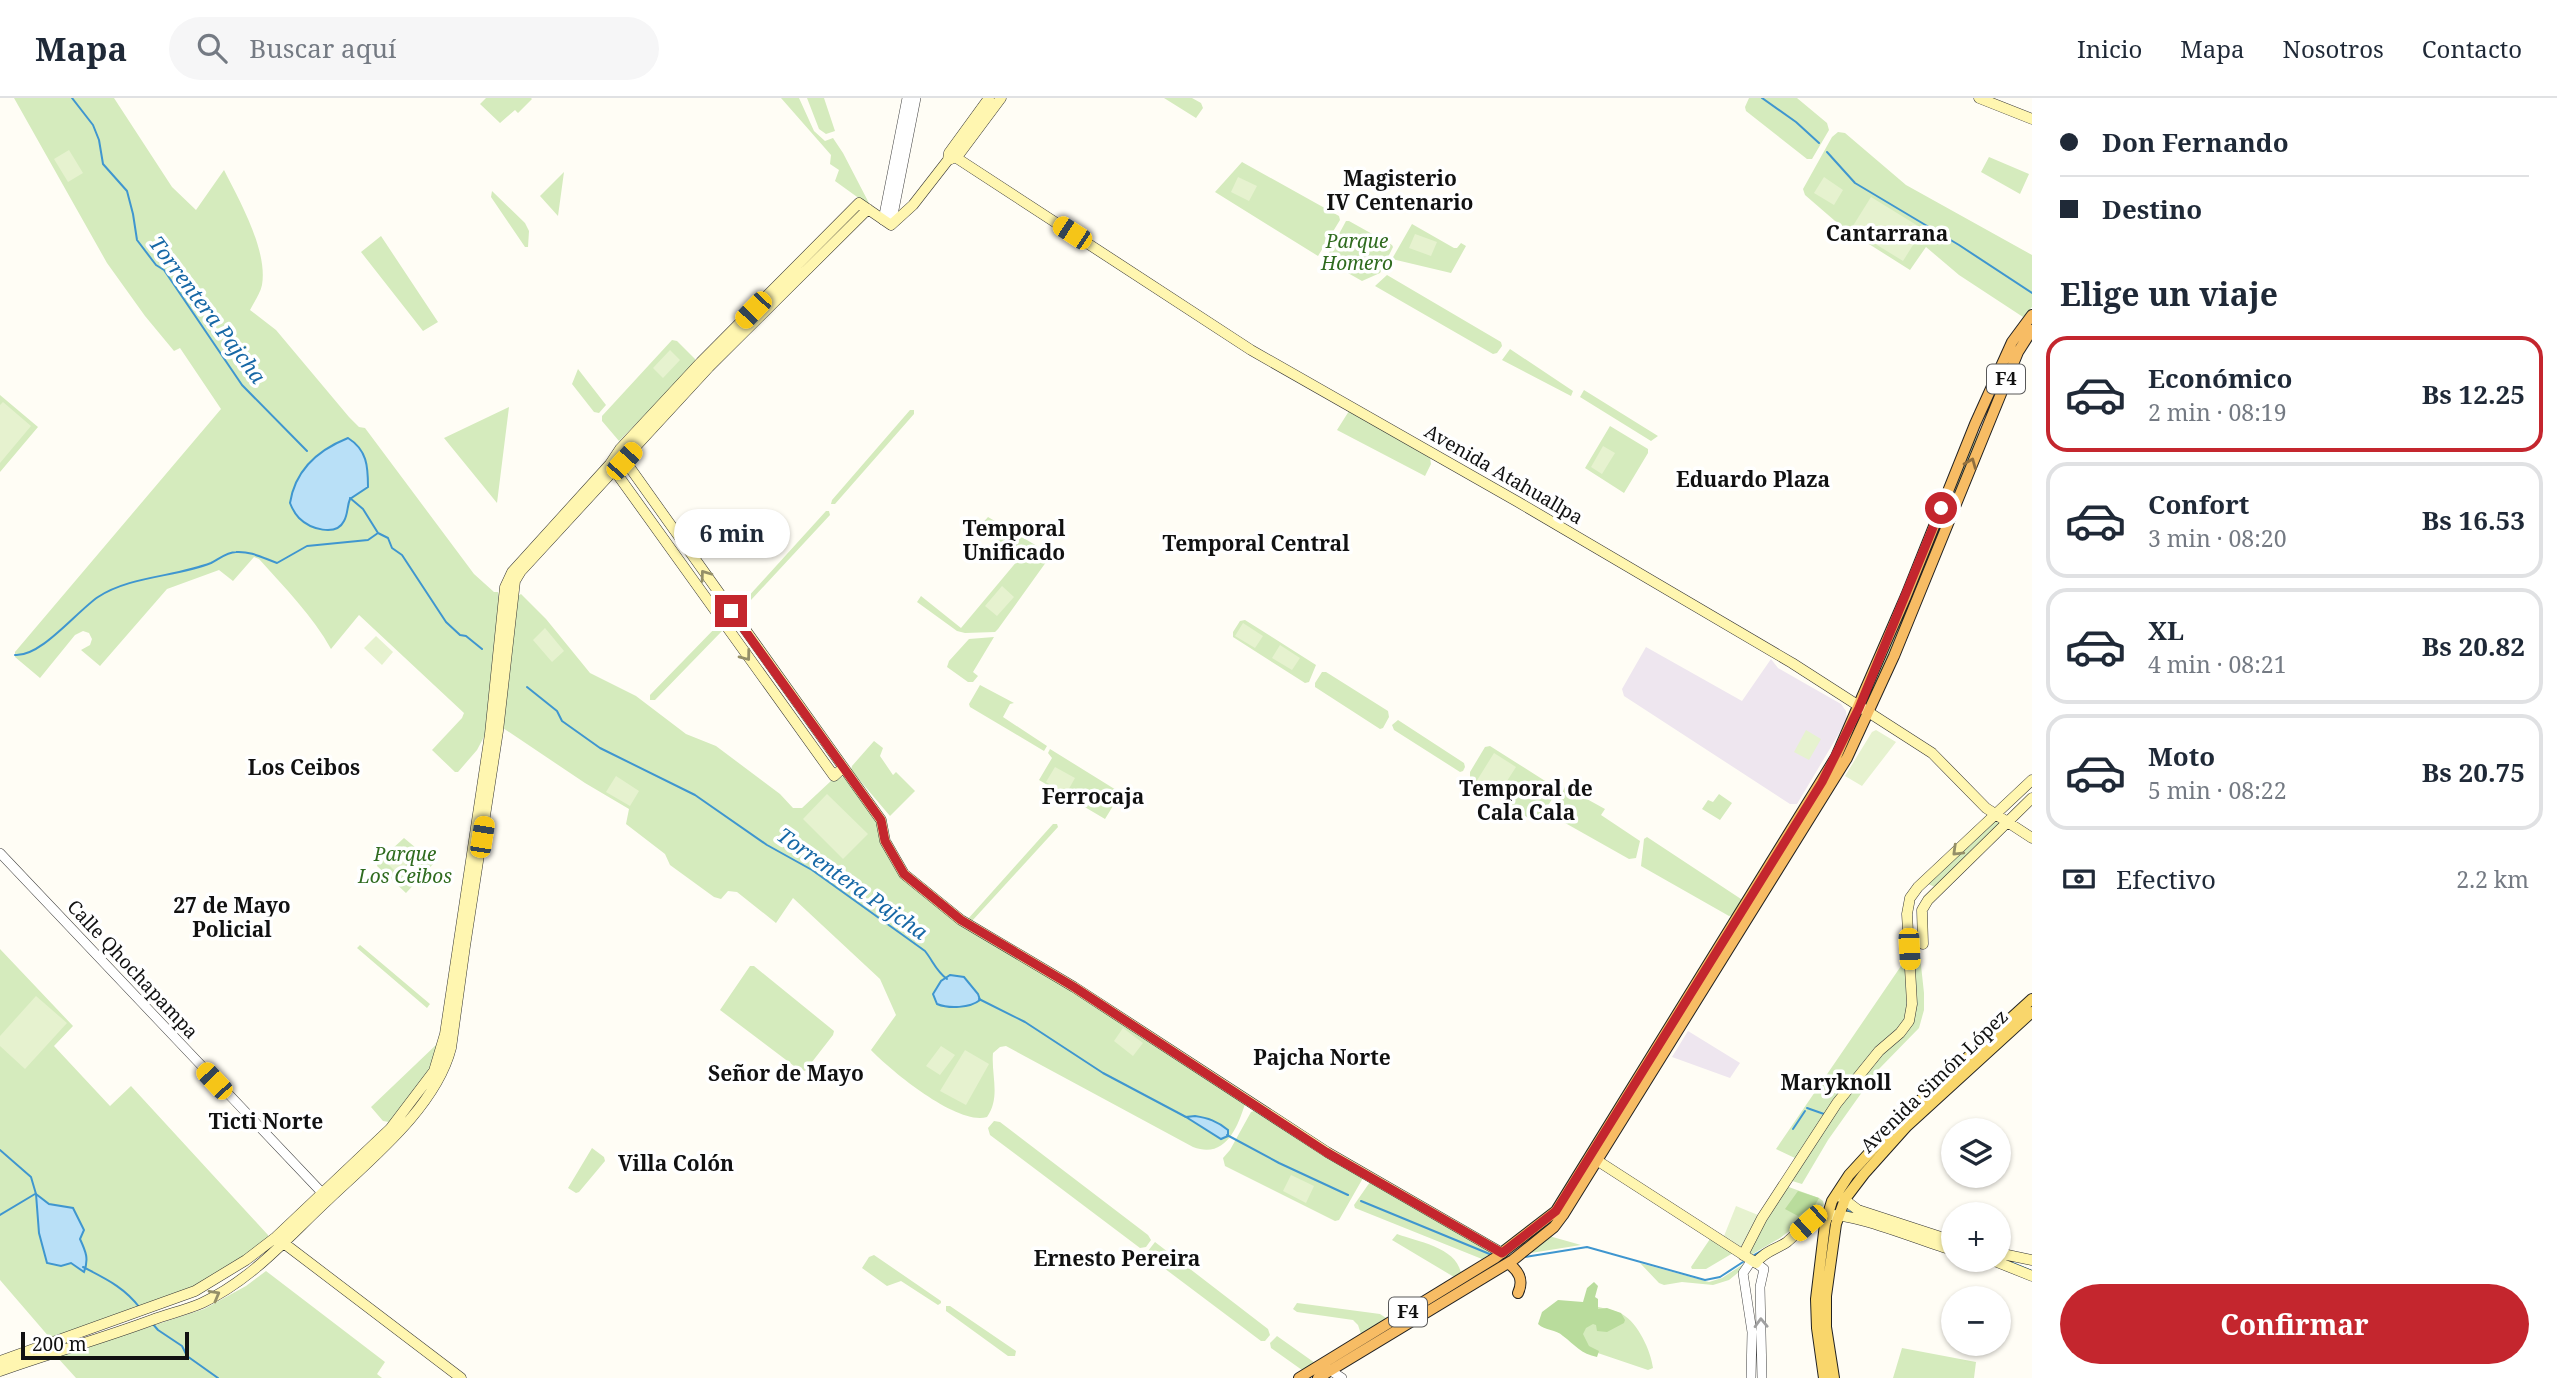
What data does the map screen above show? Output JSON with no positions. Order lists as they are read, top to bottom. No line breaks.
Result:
{"streets":{"highway":["F4"],"main road":["Avenida Atahuallpa","Avenida Simón López"],"street":["Calle Qhochapampa"]},"crossings":[["F4","Avenida Atahuallpa"]],"districts":["Magisterio IV Centenario","Cantarrana","Eduardo Plaza","Temporal Unificado","Temporal Central","Los Ceibos","Temporal de Cala Cala","Ferrocaja","27 de Mayo Policial","Pajcha Norte","Señor de Mayo","Maryknoll","Ticti Norte","Villa Colón","Ernesto Pereira"],"water":["Torrentera Pajcha"],"parks":["Parque Homero","Parque Los Ceibos"],"scale_bar":"200 m","page":{"header":"Mapa","search":"Buscar aquí","nav":["Inicio","Mapa","Nosotros","Contacto"],"banner":["Don Fernando","Destino"],"heading":"Elige un viaje","list":[{"name":"Económico","note":"2 min · 08:19","value":"Bs 12.25"},{"name":"Confort","note":"3 min · 08:20","value":"Bs 16.53"},{"name":"XL","note":"4 min · 08:21","value":"Bs 20.82"},{"name":"Moto","note":"5 min · 08:22","value":"Bs 20.75"}],"bubble":"6 min","pay":["Efectivo","2.2 km"],"map_buttons":["+","−"],"buttons":"Confirmar","scale":"200 m"}}
